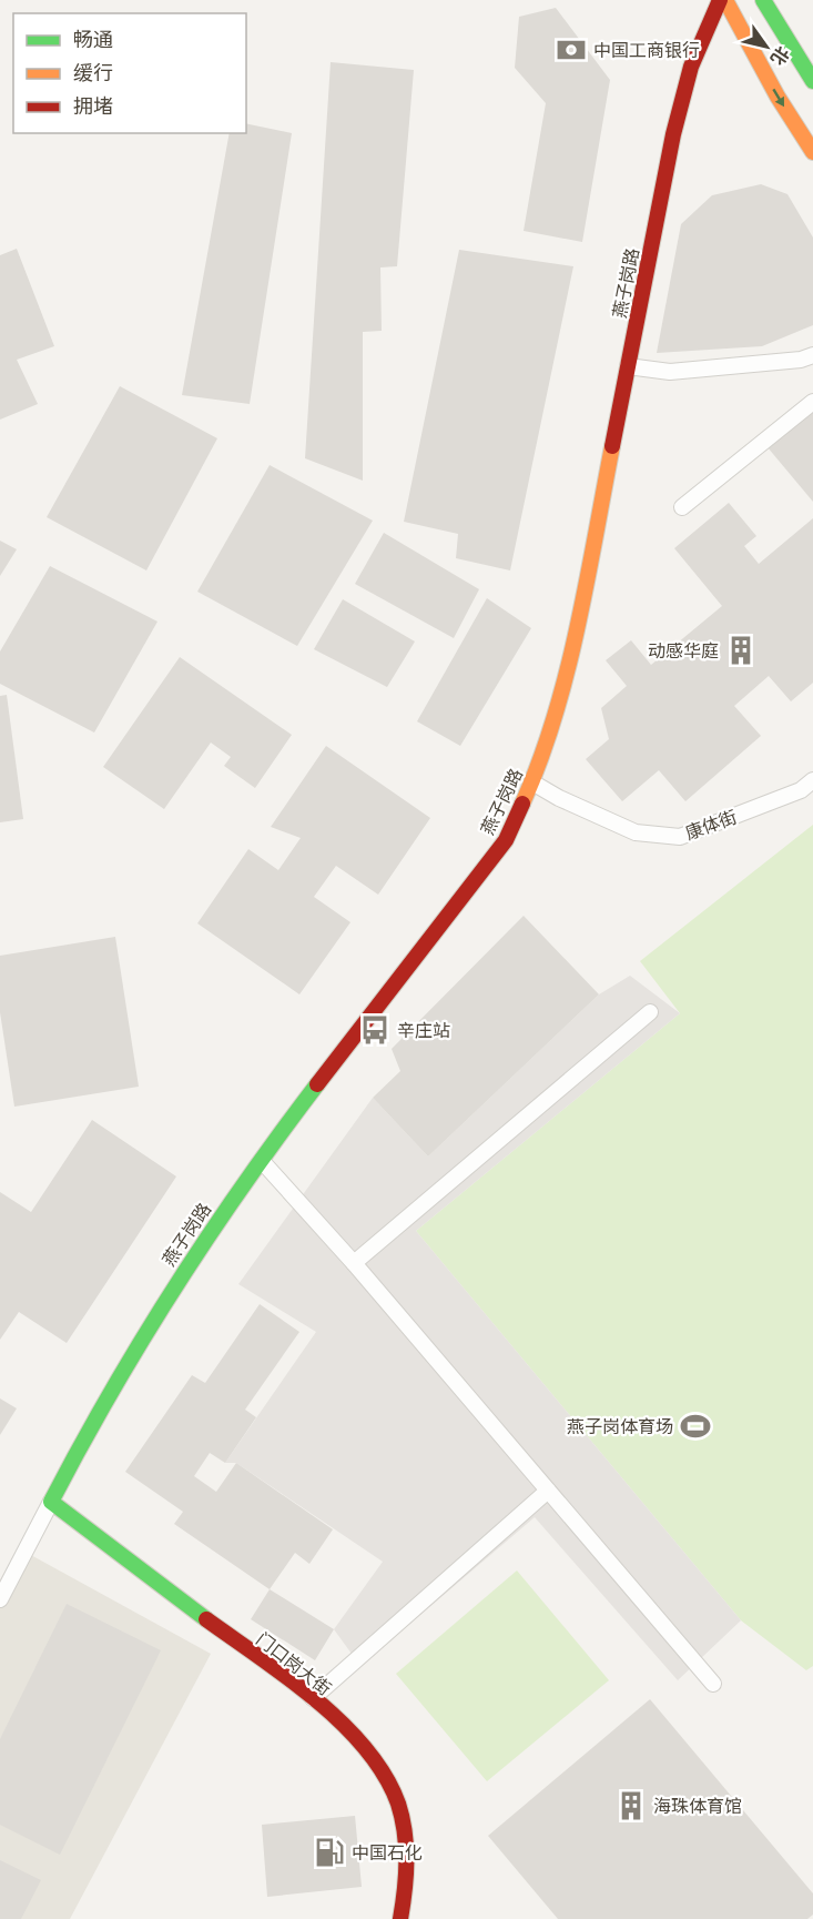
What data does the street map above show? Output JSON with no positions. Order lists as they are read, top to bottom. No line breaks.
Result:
{"streets":{"street":["燕子岗路","门口岗大街"],"lane":["康体街"]},"crossings":[["燕子岗路","康体街"],["燕子岗路","门口岗大街"]],"places":{"bank":["中国工商银行"],"building":["动感华庭","海珠体育馆"],"bus stop":["辛庄站"],"sports":["燕子岗体育场"],"fuel station":["中国石化"]},"legend":["畅通","缓行","拥堵"],"north":"bottom right"}
